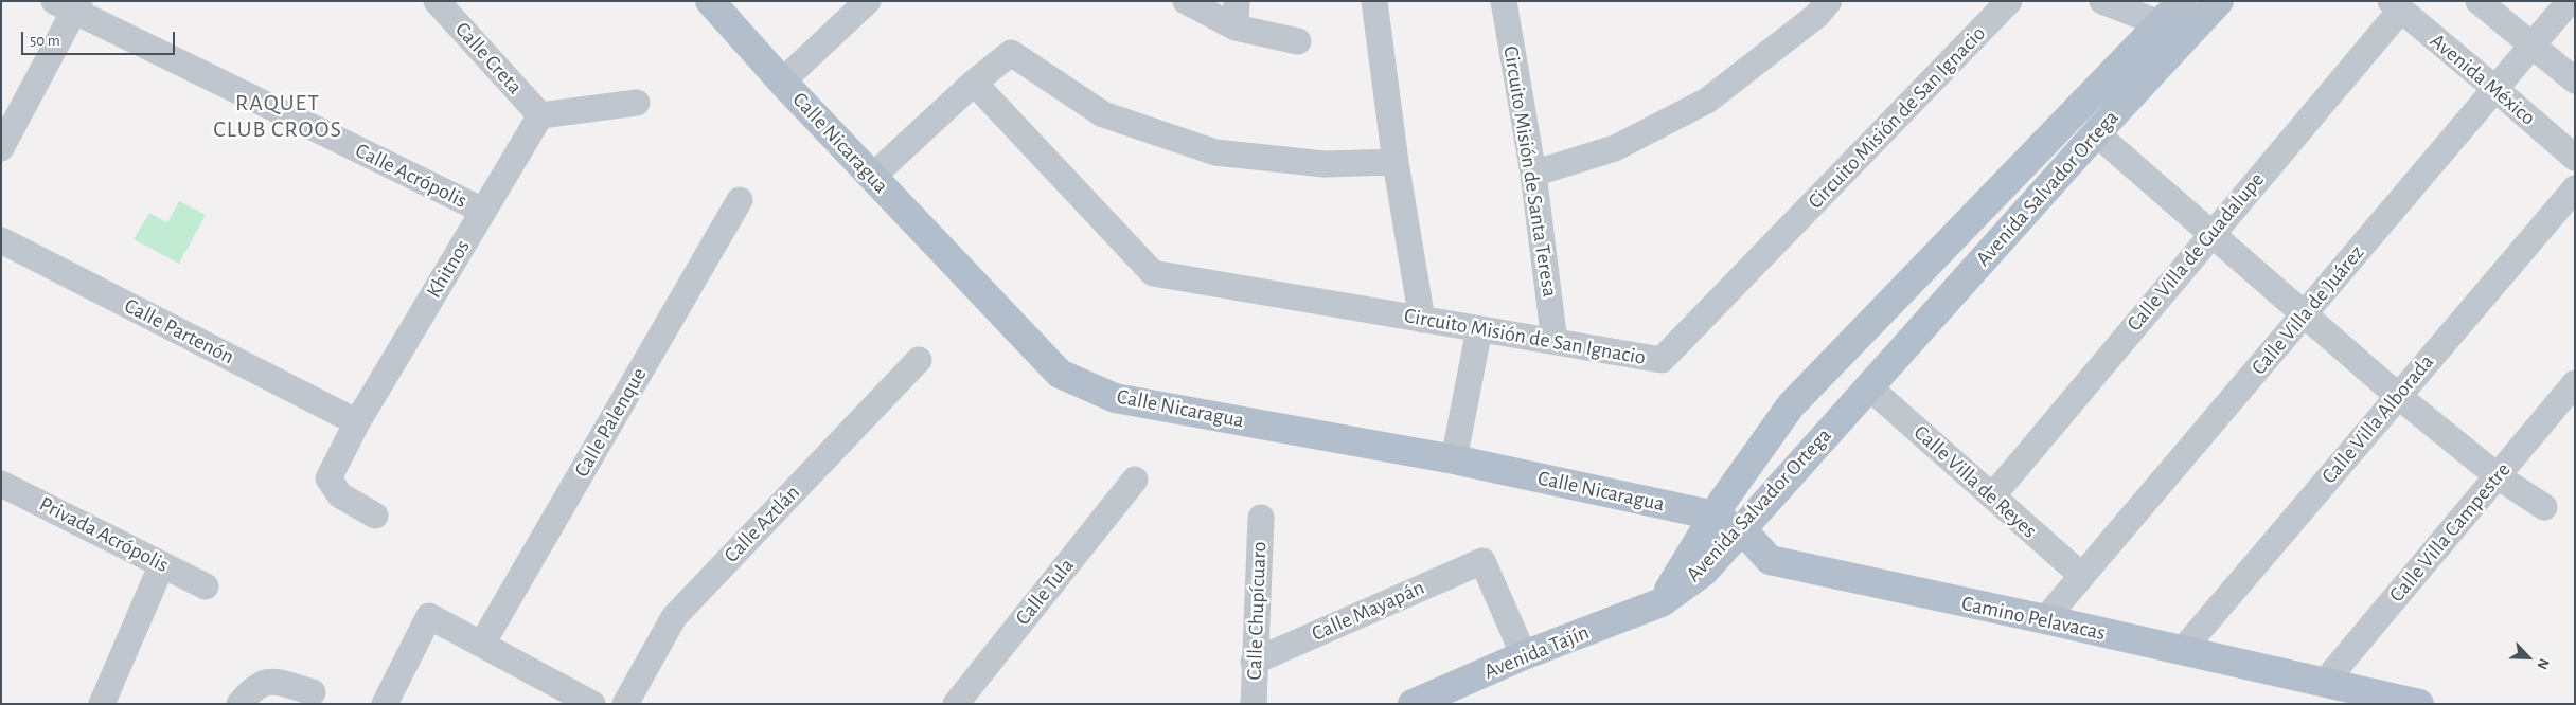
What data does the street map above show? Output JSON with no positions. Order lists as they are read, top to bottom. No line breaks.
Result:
{"streets":{"main road":["Calle Nicaragua","Avenida Salvador Ortega","Camino Pelavacas","Avenida Tajín"],"street":["Calle Creta","Avenida México","Circuito Misión de San Ignacio","Circuito Misión de Santa Teresa","Calle Acrópolis","Calle Villa de Guadalupe","Khitnos","Calle Villa de Juárez","Calle Partenón","Calle Villa Alborada","Calle Palenque","Calle Villa de Reyes","Calle Aztlán","Calle Villa Campestre","Privada Acrópolis","Calle Tula","Calle Chupícuaro","Calle Mayapán"]},"crossings":[["Calle Creta","Khitnos"],["Avenida México","Calle Villa de Guadalupe"],["Avenida México","Calle Villa de Juárez"],["Circuito Misión de San Ignacio","Circuito Misión de Santa Teresa"],["Calle Nicaragua","Avenida Salvador Ortega"],["Calle Nicaragua","Camino Pelavacas"],["Calle Acrópolis","Khitnos"],["Avenida Salvador Ortega","Calle Villa de Reyes"],["Avenida Salvador Ortega","Camino Pelavacas"],["Avenida Salvador Ortega","Avenida Tajín"],["Calle Villa de Guadalupe","Calle Villa de Reyes"],["Khitnos","Calle Partenón"],["Calle Villa de Juárez","Calle Villa de Reyes"],["Calle Villa de Juárez","Camino Pelavacas"],["Calle Villa Alborada","Camino Pelavacas"],["Calle Villa Campestre","Camino Pelavacas"],["Calle Chupícuaro","Calle Mayapán"],["Calle Mayapán","Avenida Tajín"]],"districts":["RAQUET CLUB CROOS"],"scale_bar":"50 m","north":"bottom right"}
